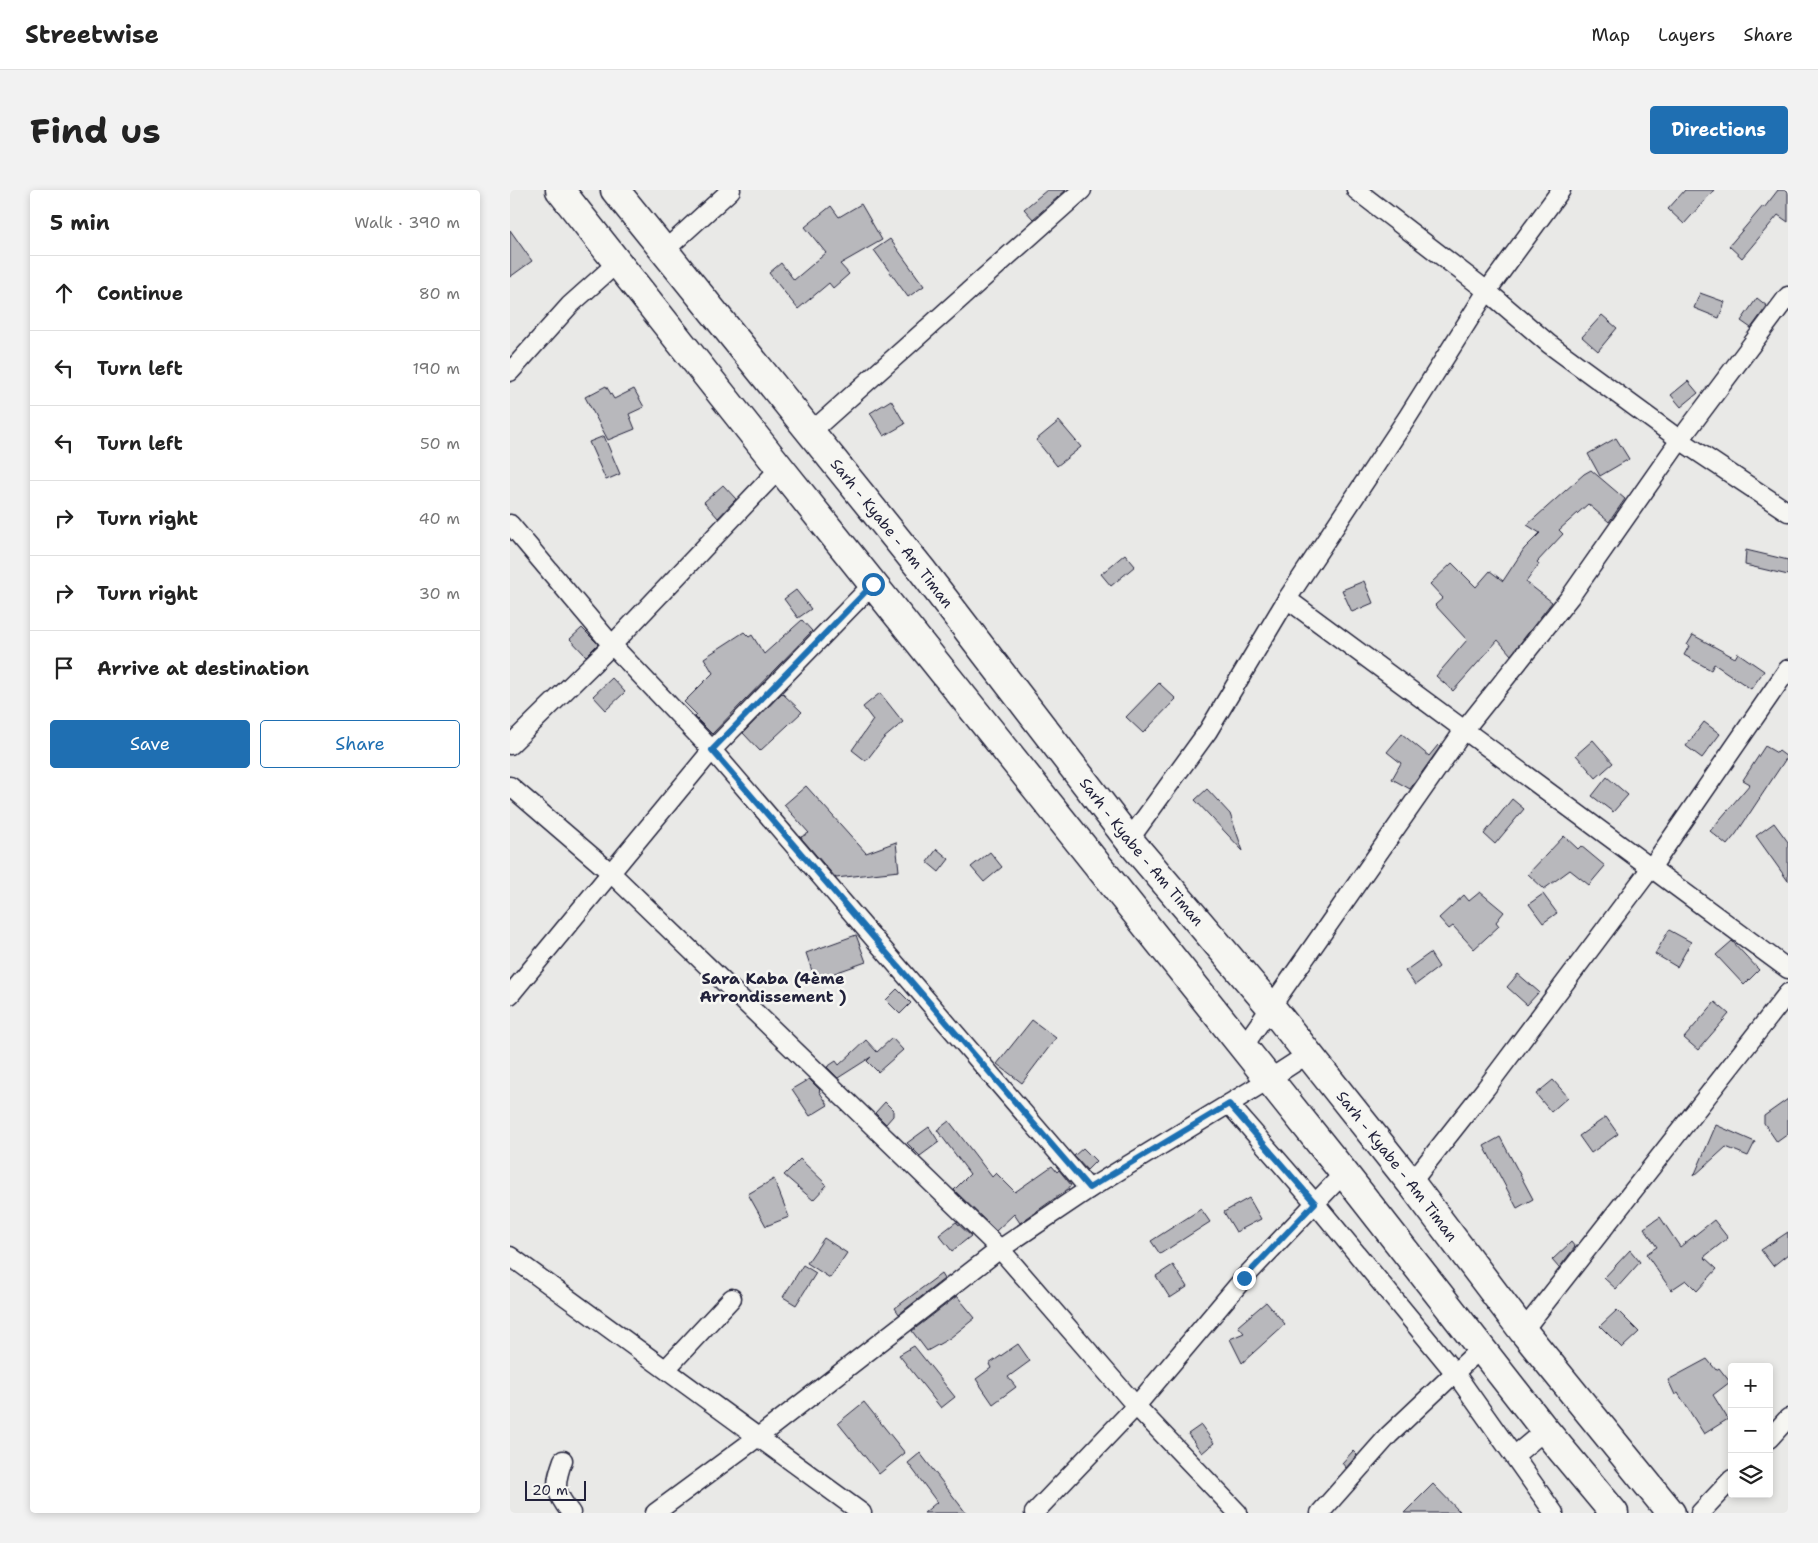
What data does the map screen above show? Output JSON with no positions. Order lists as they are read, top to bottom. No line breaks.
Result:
{"streets":{"highway":["Sarh - Kyabe - Am Timan"]},"districts":["Sara Kaba (4ème Arrondissement )"],"scale_bar":"20 m","page":{"header":"Streetwise","nav":["Map","Layers","Share"],"buttons":["Directions",["Save","Share"]],"title":"Find us","heading":["5 min","Walk · 390 m"],"list":[["Continue","80 m"],["Turn left","190 m"],["Turn left","50 m"],["Turn right","40 m"],["Turn right","30 m"],"Arrive at destination"],"map_buttons":["+","−"],"scale":"20 m"}}
